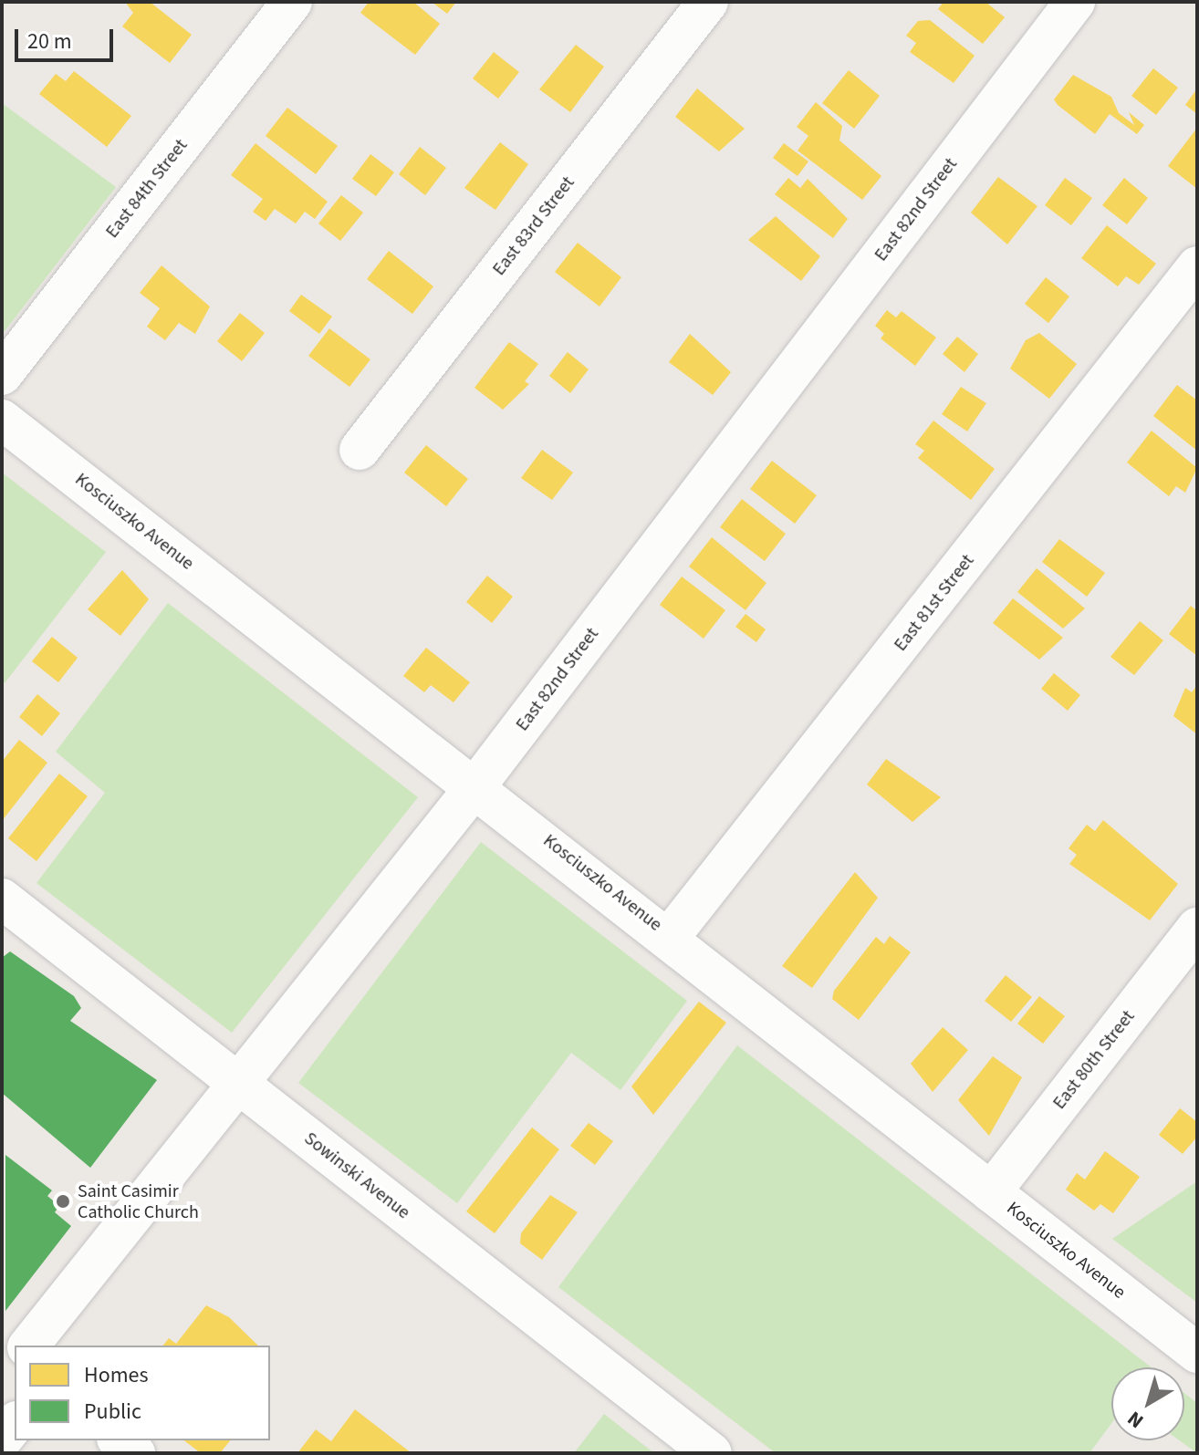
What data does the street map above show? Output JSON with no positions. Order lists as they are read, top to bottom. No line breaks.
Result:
{"streets":{"street":["East 84th Street","East 82nd Street","East 83rd Street","Kosciuszko Avenue","East 81st Street","East 80th Street","Sowinski Avenue"]},"crossings":[["East 82nd Street","Kosciuszko Avenue"],["East 82nd Street","Sowinski Avenue"],["Kosciuszko Avenue","East 81st Street"],["Kosciuszko Avenue","East 80th Street"]],"places":["Saint Casimir Catholic Church"],"legend":["Homes","Public"],"scale_bar":"20 m","north":"bottom left"}
